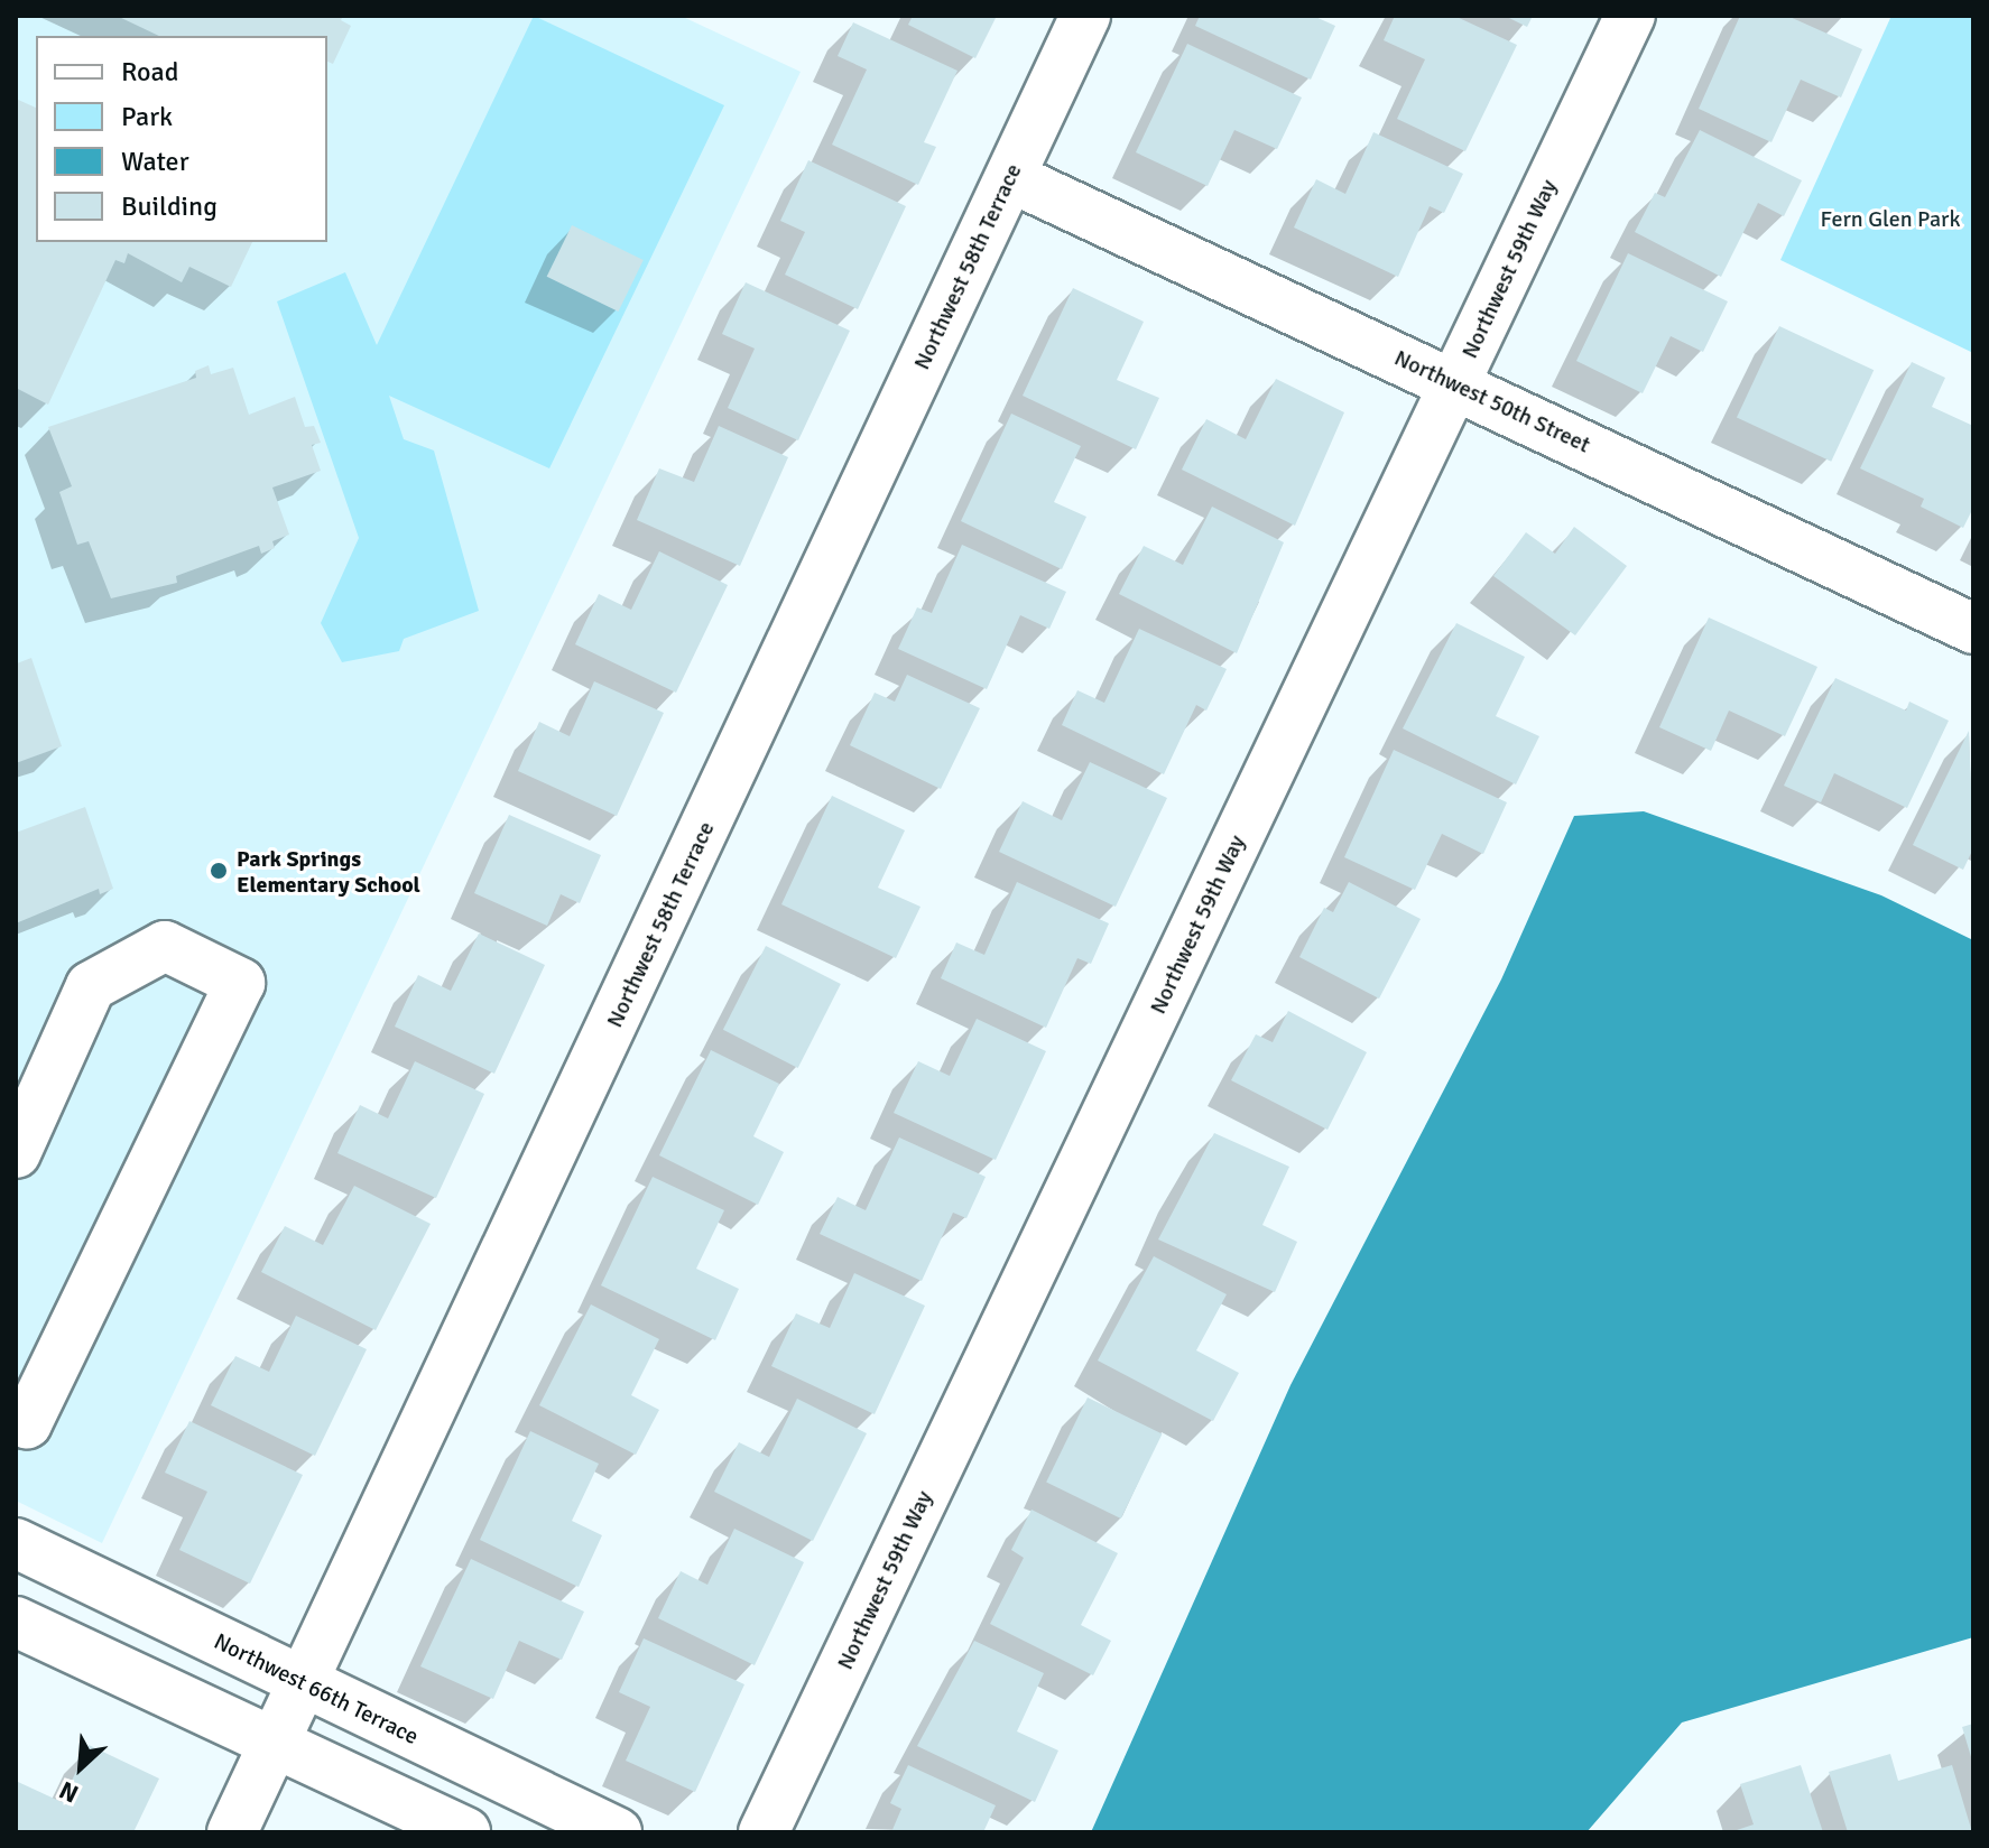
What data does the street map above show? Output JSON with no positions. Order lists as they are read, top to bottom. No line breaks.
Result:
{"streets":{"street":["Northwest 58th Terrace","Northwest 59th Way","Northwest 50th Street","Northwest 66th Terrace"]},"crossings":[["Northwest 58th Terrace","Northwest 50th Street"],["Northwest 58th Terrace","Northwest 66th Terrace"],["Northwest 59th Way","Northwest 50th Street"]],"parks":["Fern Glen Park"],"places":["Park Springs Elementary School"],"legend":["Road","Park","Water","Building"],"north":"bottom left"}
